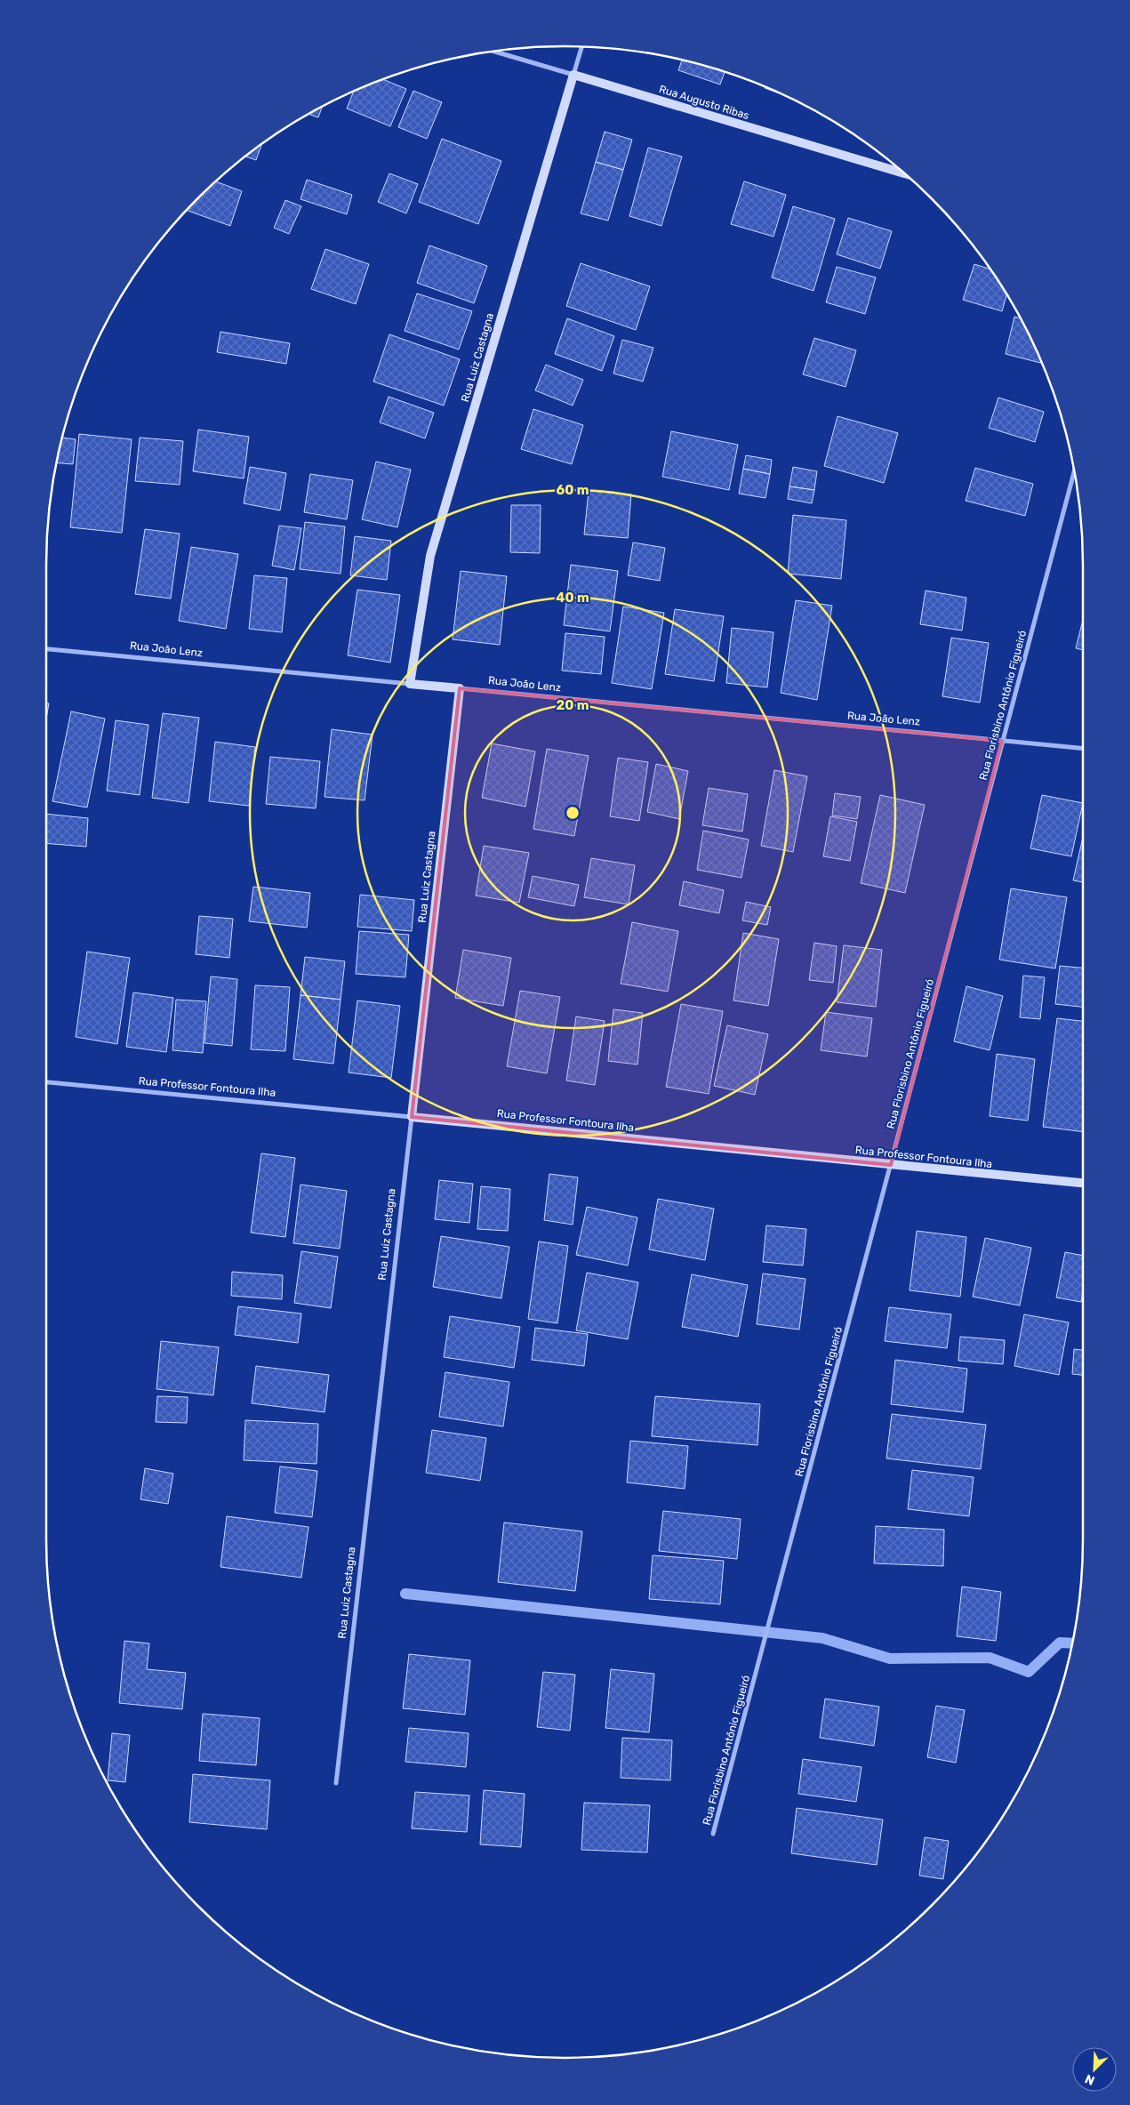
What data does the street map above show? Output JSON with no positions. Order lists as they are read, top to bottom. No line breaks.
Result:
{"streets":{"street":["Rua Augusto Ribas","Rua Luiz Castagna","Rua João Lenz","Rua Florisbino Antônio Figueiró","Rua Professor Fontoura Ilha"]},"crossings":[["Rua Augusto Ribas","Rua Luiz Castagna"],["Rua Luiz Castagna","Rua João Lenz"],["Rua Luiz Castagna","Rua Professor Fontoura Ilha"],["Rua João Lenz","Rua Florisbino Antônio Figueiró"],["Rua Florisbino Antônio Figueiró","Rua Professor Fontoura Ilha"]],"north":"bottom left","rings":["60 m","40 m","20 m"]}
